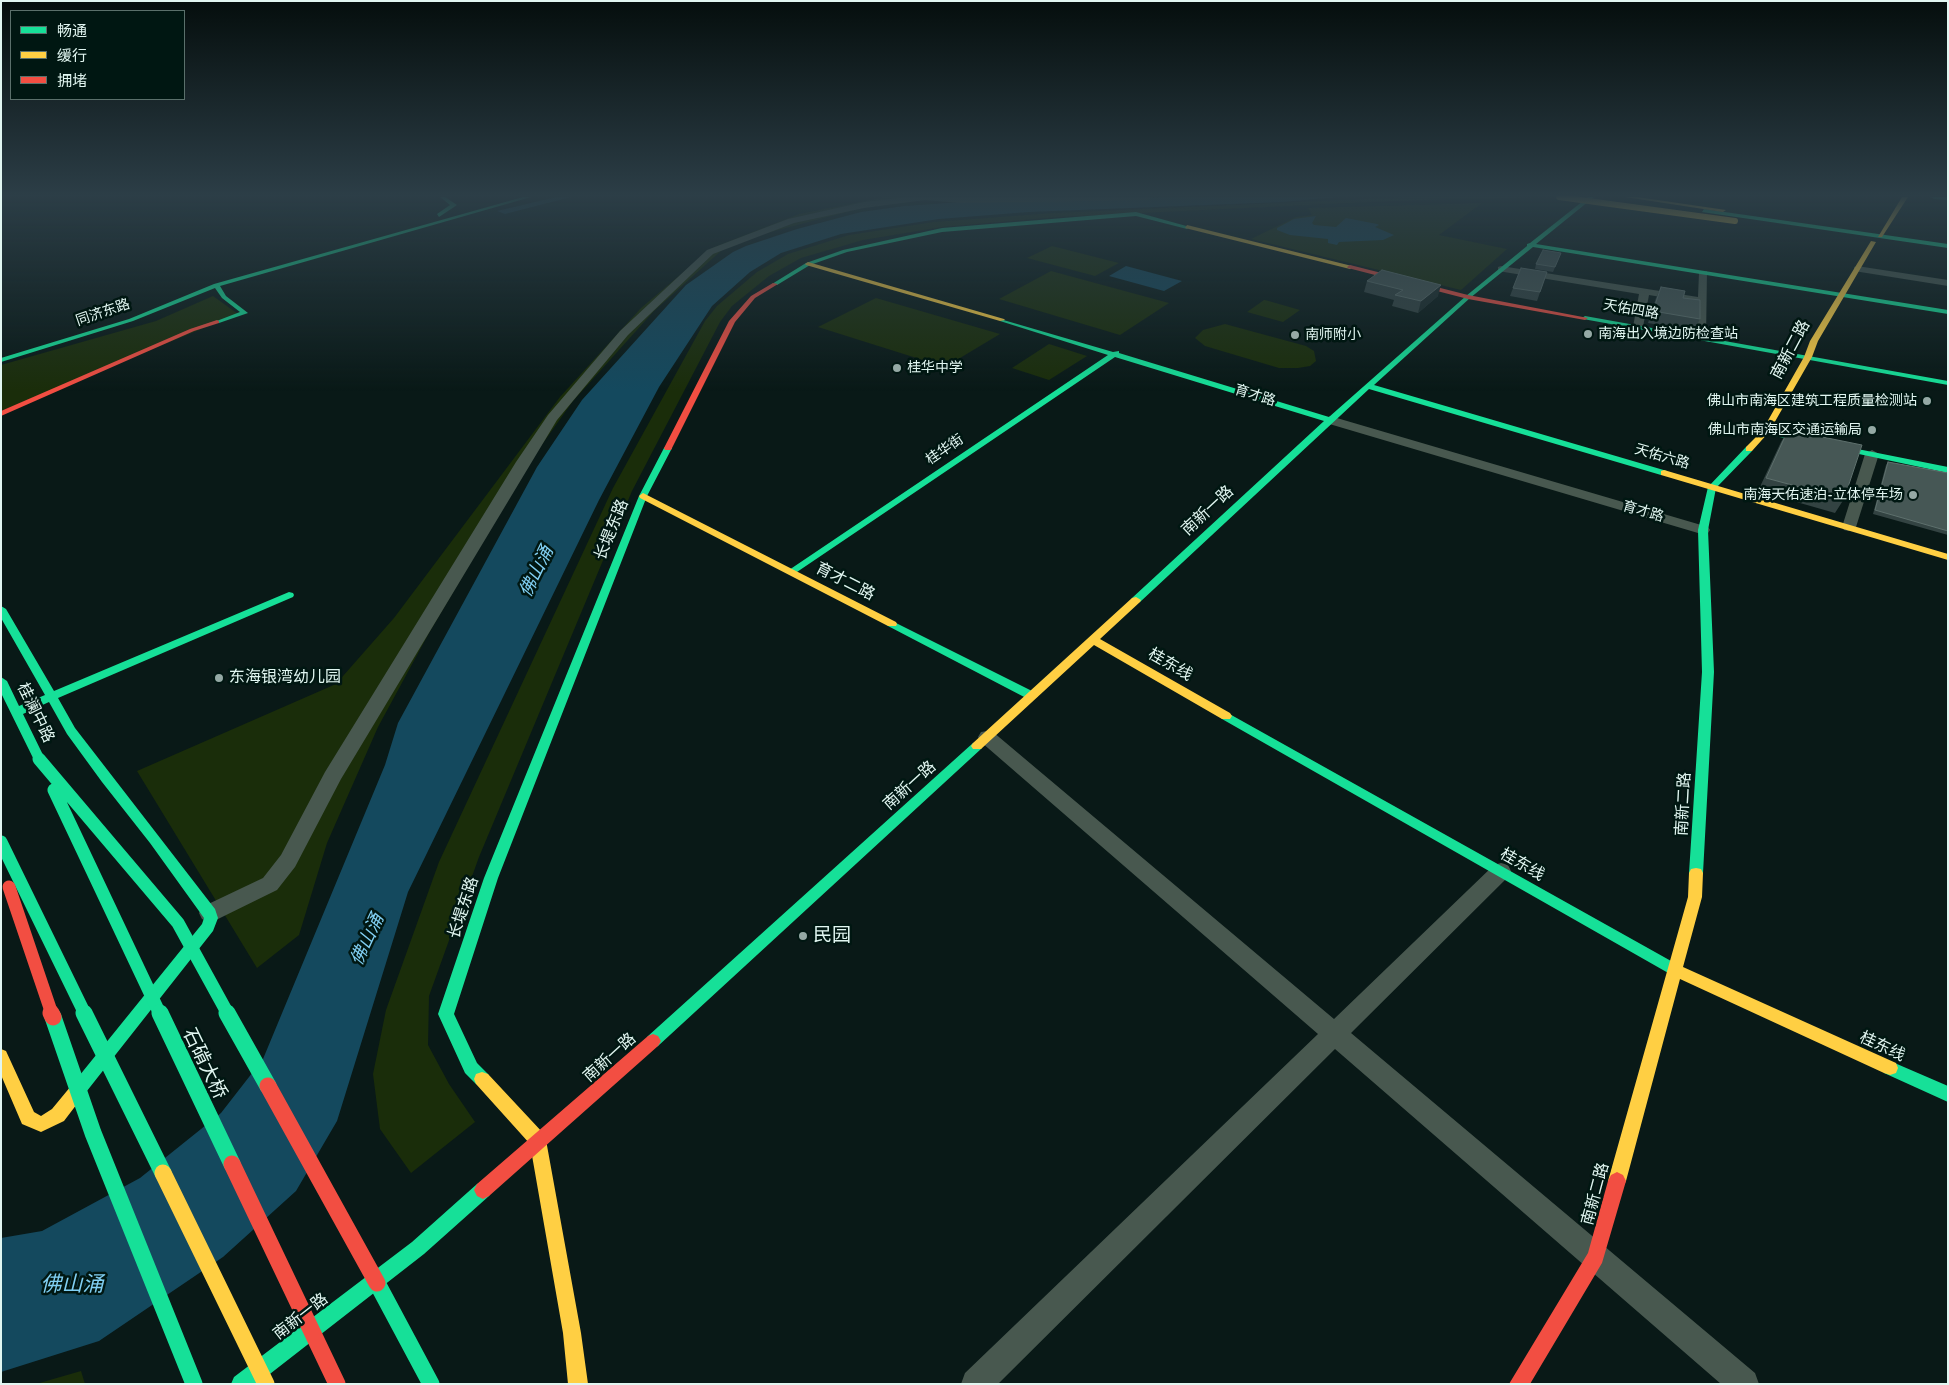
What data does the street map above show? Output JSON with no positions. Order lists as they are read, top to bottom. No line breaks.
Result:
{"streets":{"main road":["天佑四路","同济东路","南新二路","育才路","桂华街","天佑六路","南新一路","长堤东路","育才二路","桂东线","桂澜中路","石𬒔大桥"]},"crossings":[["天佑四路","南新二路"],["天佑四路","南新一路"],["南新二路","育才路"],["南新二路","天佑六路"],["南新二路","桂东线"],["育才路","桂华街"],["育才路","南新一路"],["育才路","长堤东路"],["桂华街","育才二路"],["天佑六路","南新一路"],["南新一路","长堤东路"],["南新一路","育才二路"],["南新一路","桂东线"],["长堤东路","育才二路"],["桂澜中路","石𬒔大桥"]],"water":["佛山涌"],"places":["南海出入境边防检查站","南师附小","桂华中学","佛山市南海区建筑工程质量检测站","佛山市南海区交通运输局","南海天佑速泊-立体停车场","东海银湾幼儿园","民园"],"legend":["畅通","缓行","拥堵"]}
